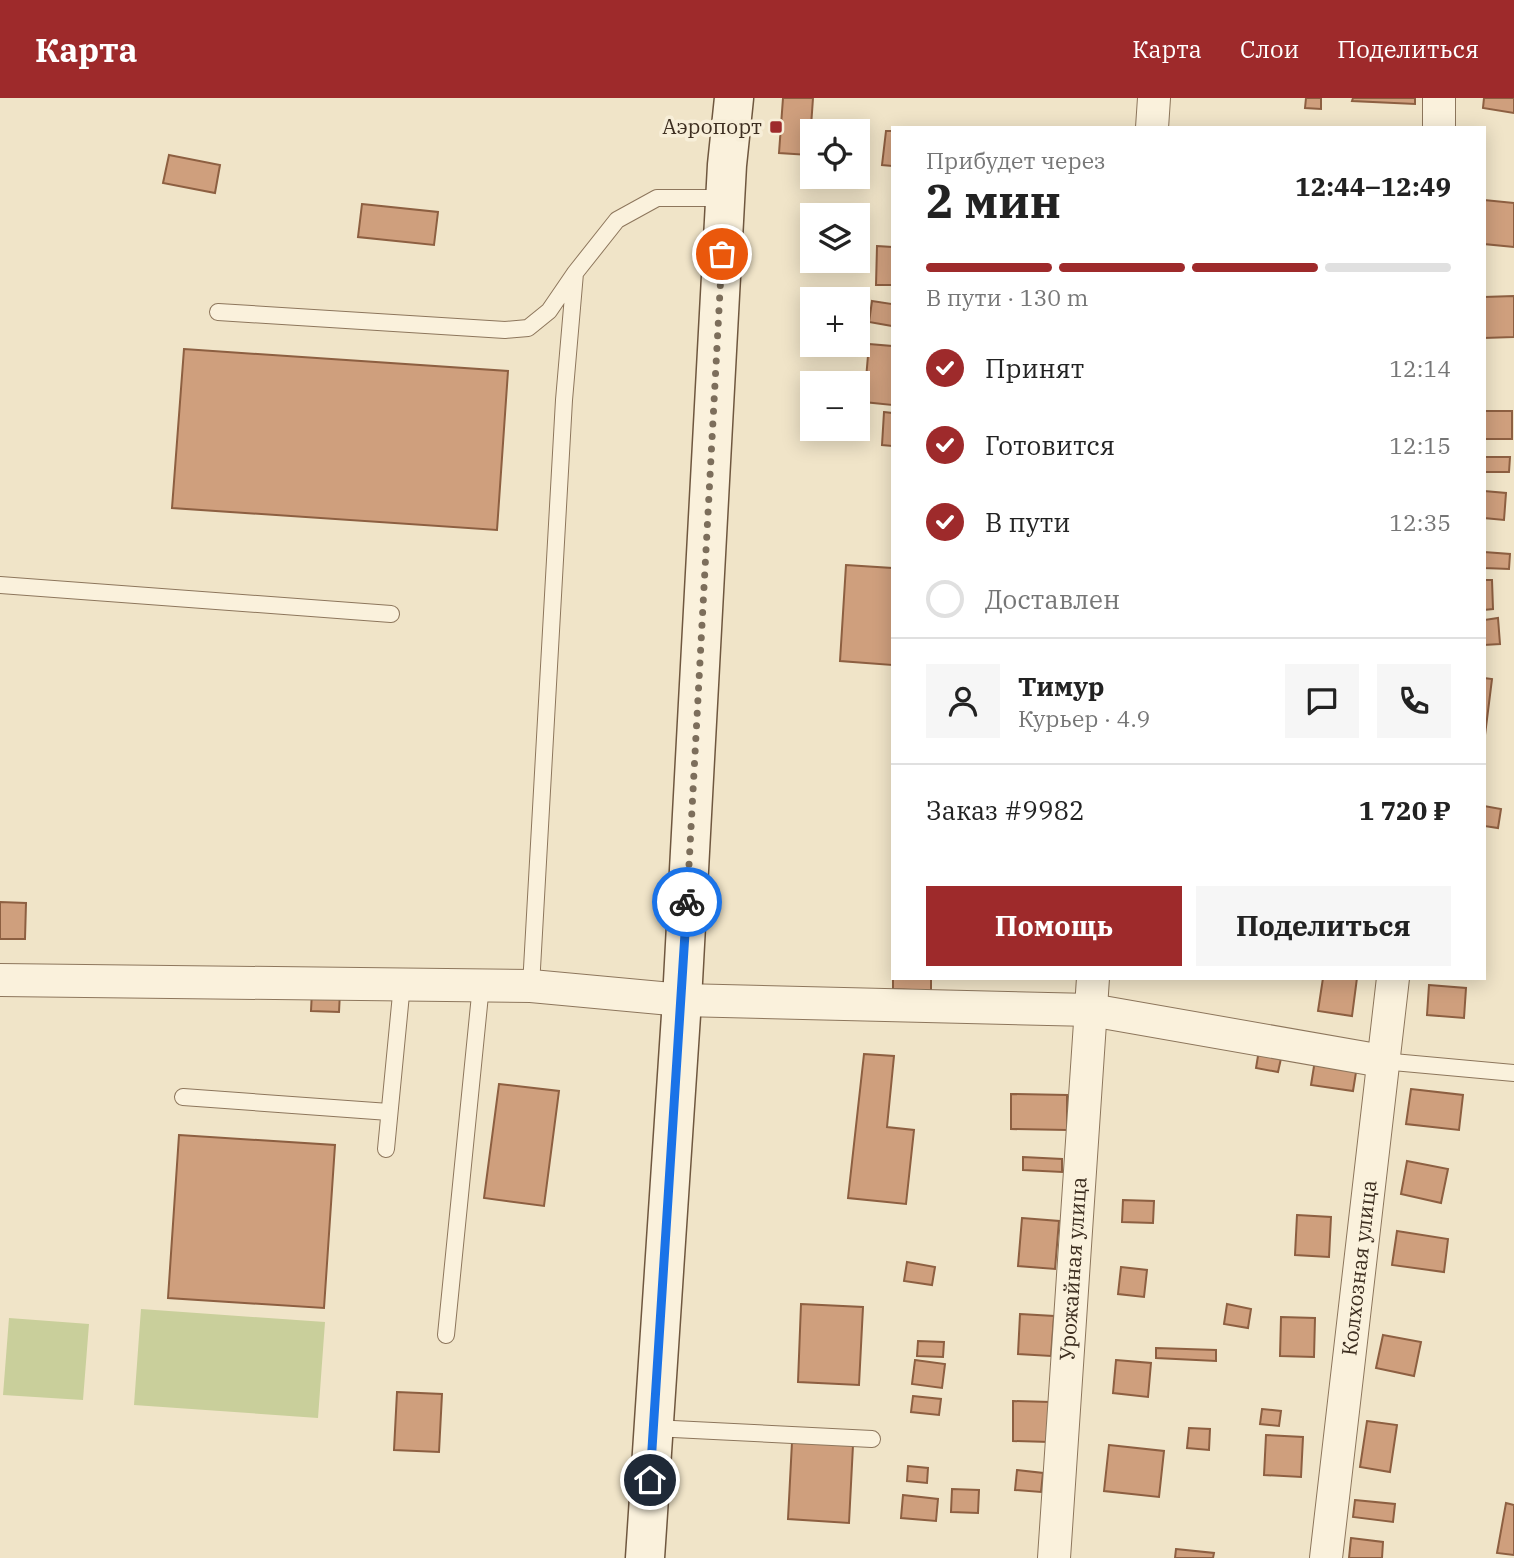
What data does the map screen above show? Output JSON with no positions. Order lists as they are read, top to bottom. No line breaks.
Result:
{"streets":{"street":["Урожайная улица","Колхозная улица"]},"places":{"transit":["Аэропорт"]},"page":{"header":"Карта","nav":["Карта","Слои","Поделиться"],"map_buttons":["+","−"],"heading":["2 мин","Прибудет через","12:44–12:49"],"panel":["Тимур","Курьер · 4.9","Заказ #9982","1 720 ₽"],"bar":"В пути · 130 m","list":[["Принят","12:14"],["Готовится","12:15"],["В пути","12:35"],"Доставлен"],"buttons":["Помощь","Поделиться"]}}
